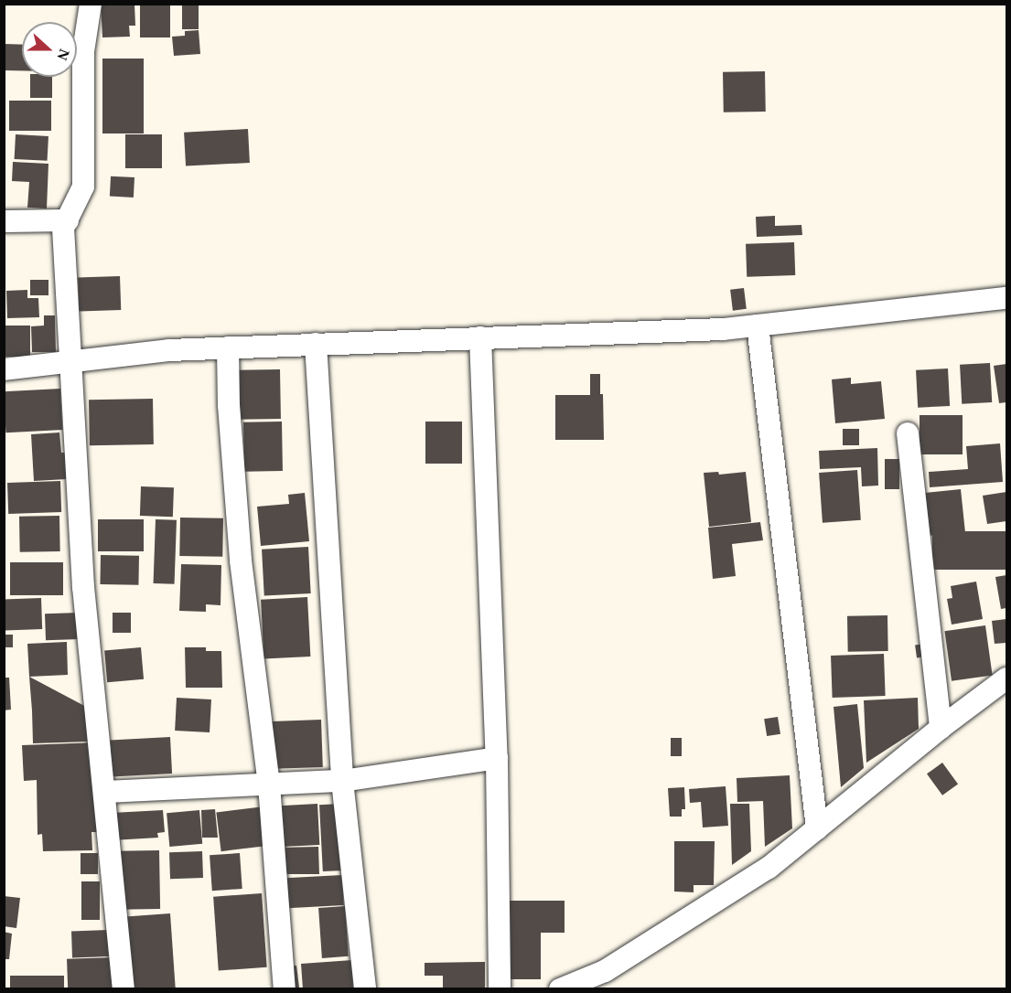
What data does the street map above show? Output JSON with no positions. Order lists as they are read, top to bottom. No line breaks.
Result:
{"north":"right"}
